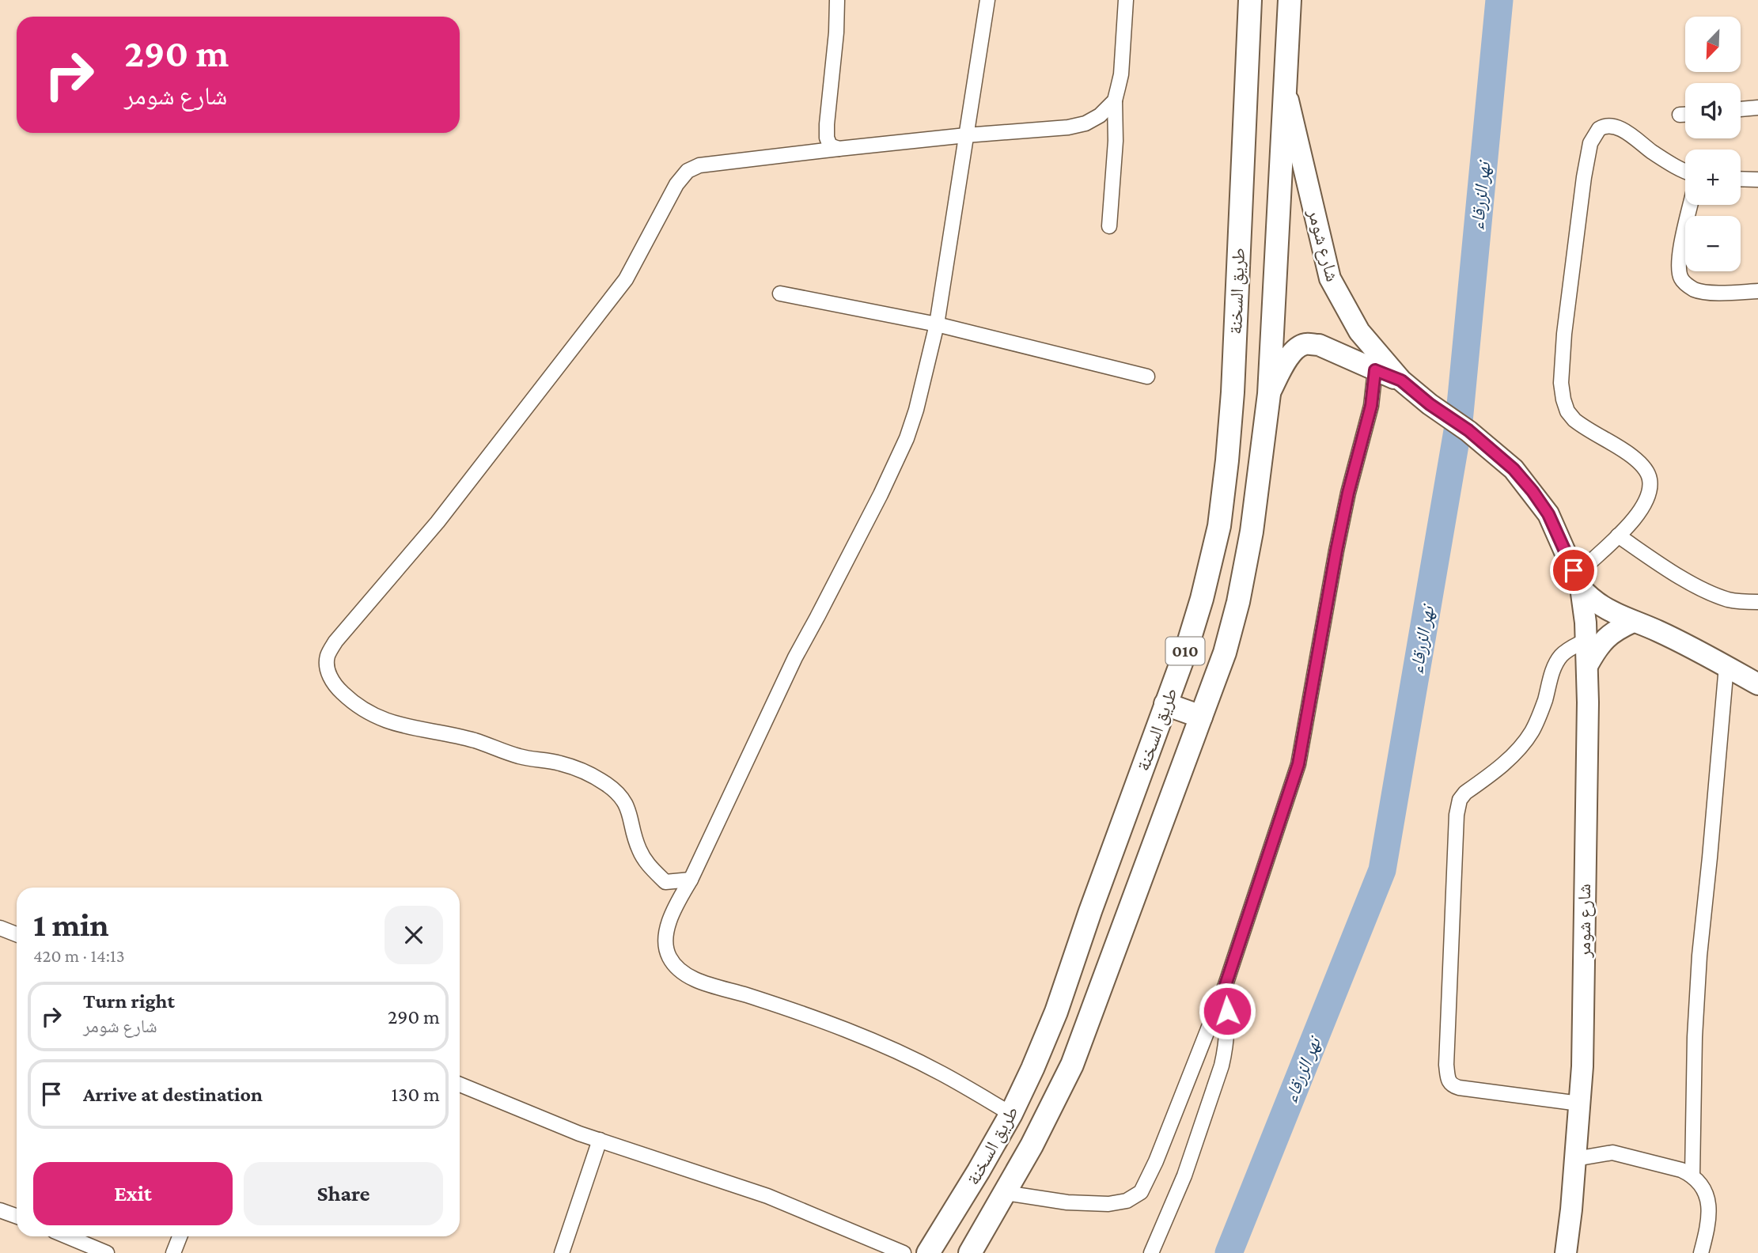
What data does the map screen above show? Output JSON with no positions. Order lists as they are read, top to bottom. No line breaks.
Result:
{"streets":{"main road":["شارع شومر","طريق السخنة","010"]},"crossings":[["شارع شومر","طريق السخنة"]],"water":["نهر الزرقاء"],"north":"bottom left","page":{"map_buttons":["+","−"],"turn":["290 m","شارع شومر"],"heading":["1 min","420 m · 14:13"],"list":[{"name":"Turn right","note":"شارع شومر","value":"290 m"},{"name":"Arrive at destination","value":"130 m"}],"buttons":["Exit","Share"]}}
